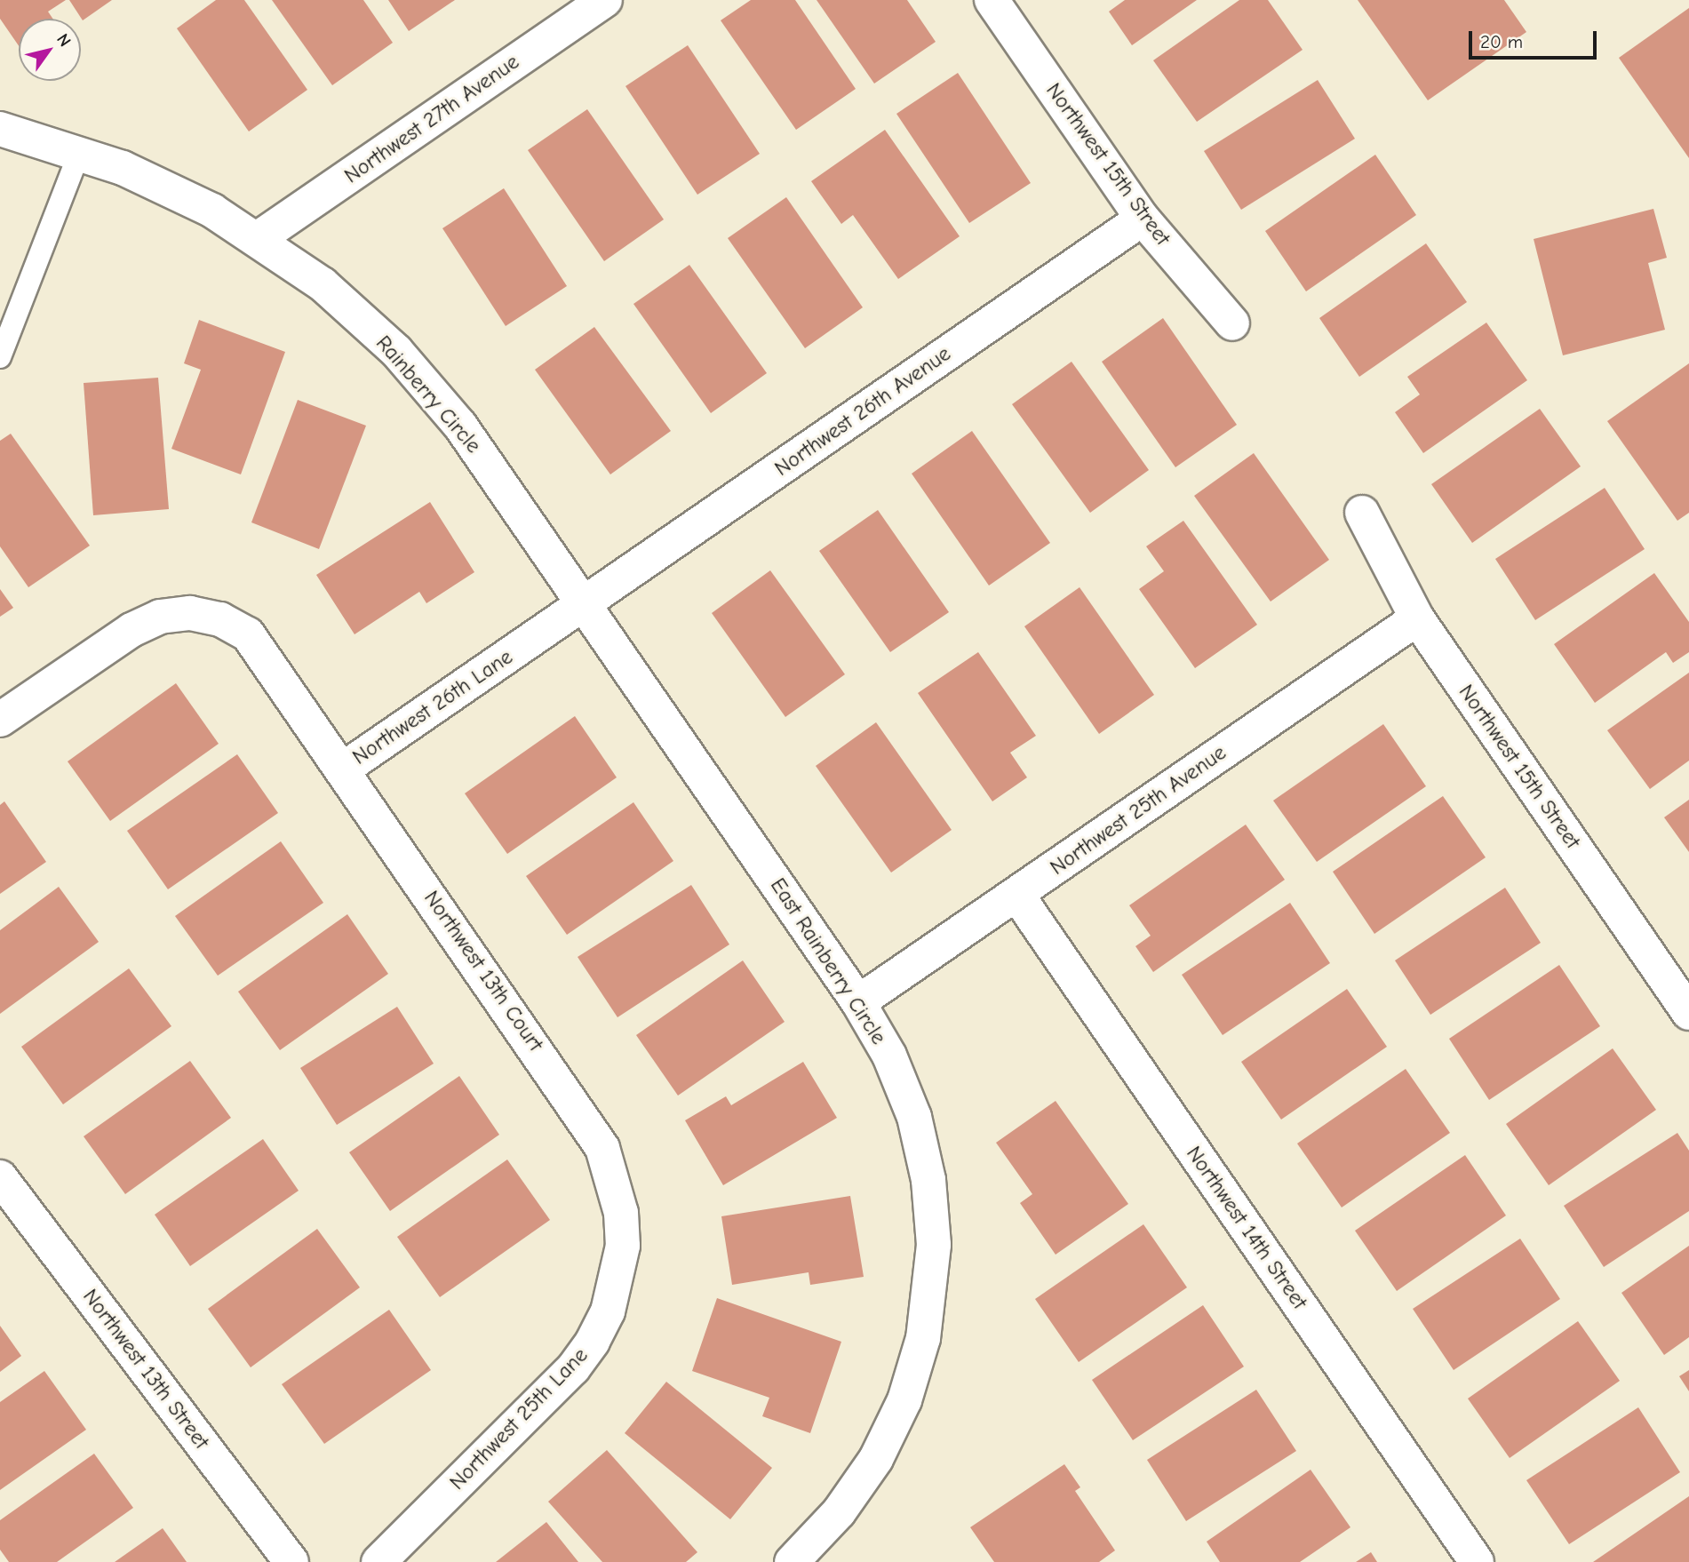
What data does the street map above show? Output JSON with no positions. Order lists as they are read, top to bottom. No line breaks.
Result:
{"streets":{"street":["Northwest 27th Avenue","Northwest 15th Street","Rainberry Circle","Northwest 26th Avenue","Northwest 26th Lane","Northwest 25th Avenue","East Rainberry Circle","Northwest 13th Court","Northwest 14th Street","Northwest 13th Street","Northwest 25th Lane"]},"crossings":[["Northwest 27th Avenue","Rainberry Circle"],["Northwest 15th Street","Northwest 26th Avenue"],["Northwest 15th Street","Northwest 25th Avenue"],["Rainberry Circle","Northwest 26th Avenue"],["Rainberry Circle","Northwest 26th Lane"],["Rainberry Circle","East Rainberry Circle"],["Northwest 26th Avenue","Northwest 26th Lane"],["Northwest 26th Lane","Northwest 13th Court"],["Northwest 25th Avenue","East Rainberry Circle"],["Northwest 25th Avenue","Northwest 14th Street"],["Northwest 13th Court","Northwest 25th Lane"]],"scale_bar":"20 m","north":"top right"}
